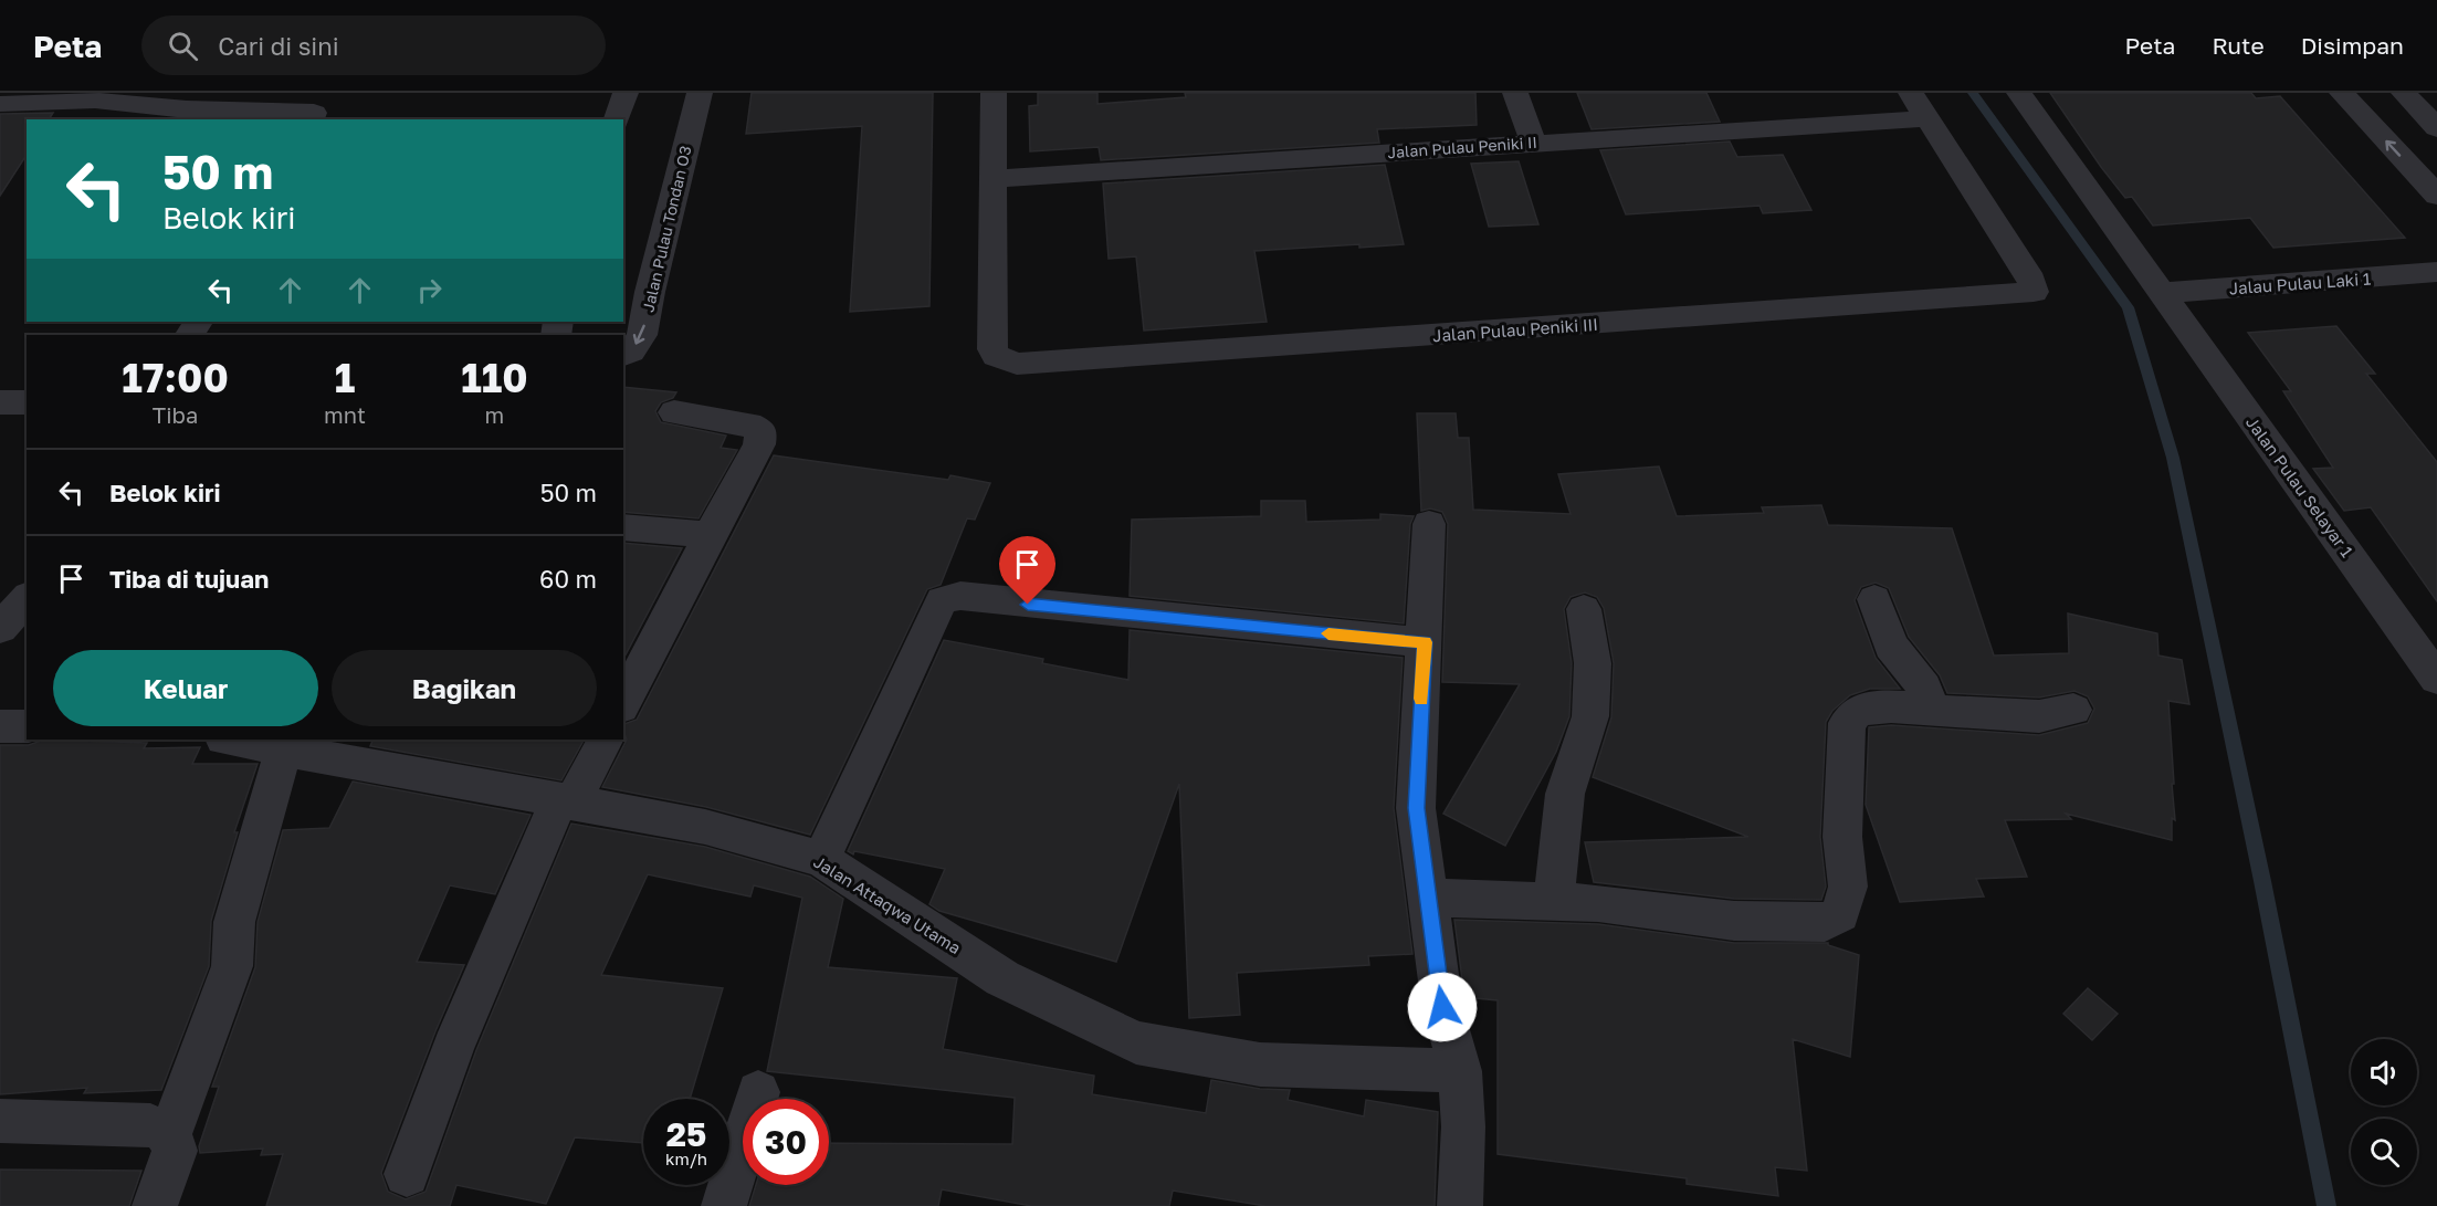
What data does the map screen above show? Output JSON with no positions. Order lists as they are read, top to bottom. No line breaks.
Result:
{"streets":{"street":["Jalan Pulau Peniki II","Jalan Pulau Tondan O3","Jalau Pulau Laki 1","Jalan Pulau Peniki III","Jalan Pulau Selayar 1","Jalan Attaqwa Utama"]},"crossings":[["Jalan Pulau Peniki II","Jalan Pulau Peniki III"],["Jalau Pulau Laki 1","Jalan Pulau Selayar 1"]],"one_way":["Jalan Pulau Tondan O3"],"page":{"header":"Peta","search":"Cari di sini","nav":["Peta","Rute","Disimpan"],"turn":["50 m","Belok kiri"],"eta":["17:00","Tiba","1","mnt","110","m"],"list":[{"name":"Belok kiri","value":"50 m"},{"name":"Tiba di tujuan","value":"60 m"}],"buttons":["Keluar","Bagikan"],"speed":"25 km/h","limit":"30"}}
